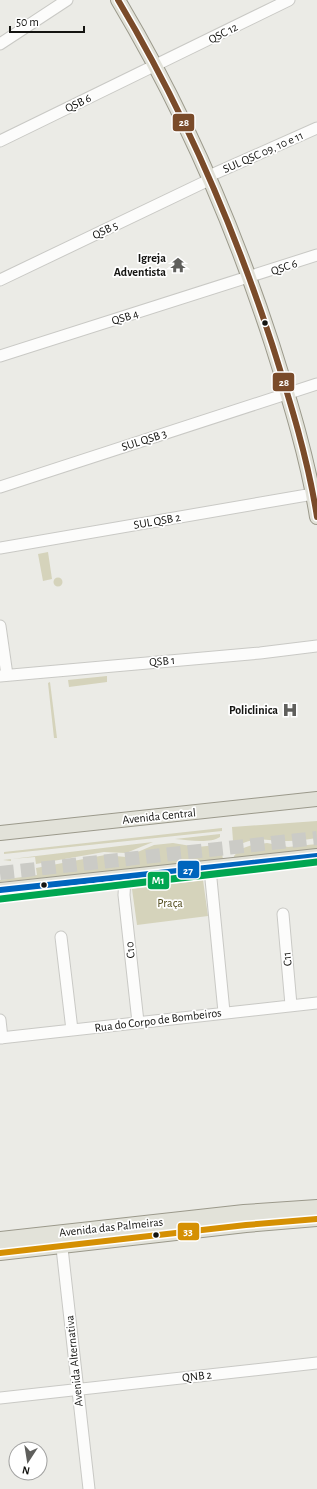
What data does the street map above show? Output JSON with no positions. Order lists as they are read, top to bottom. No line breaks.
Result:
{"streets":{"main road":["Avenida Central","Avenida das Palmeiras"],"street":["QSC 12","QSB 6","SUL QSC 09, 10 e 11","QSB 5","QSC 6","QSB 4","SUL QSB 3","SUL QSB 2","QSB 1","C10","C11","Rua do Corpo de Bombeiros","Avenida Alternativa","QNB 2"]},"crossings":[["QSC 12","QSB 6"],["SUL QSC 09, 10 e 11","QSB 5"],["QSC 6","QSB 4"],["C10","Rua do Corpo de Bombeiros"],["C11","Rua do Corpo de Bombeiros"],["Avenida das Palmeiras","Avenida Alternativa"],["Avenida Alternativa","QNB 2"]],"parks":["Praça"],"places":{"temple":["Igreja Adventista"],"hospital":["Policlinica"]},"lines":["transit line 28","transit line 27","transit line M1","transit line 33"],"scale_bar":"50 m","north":"bottom"}
